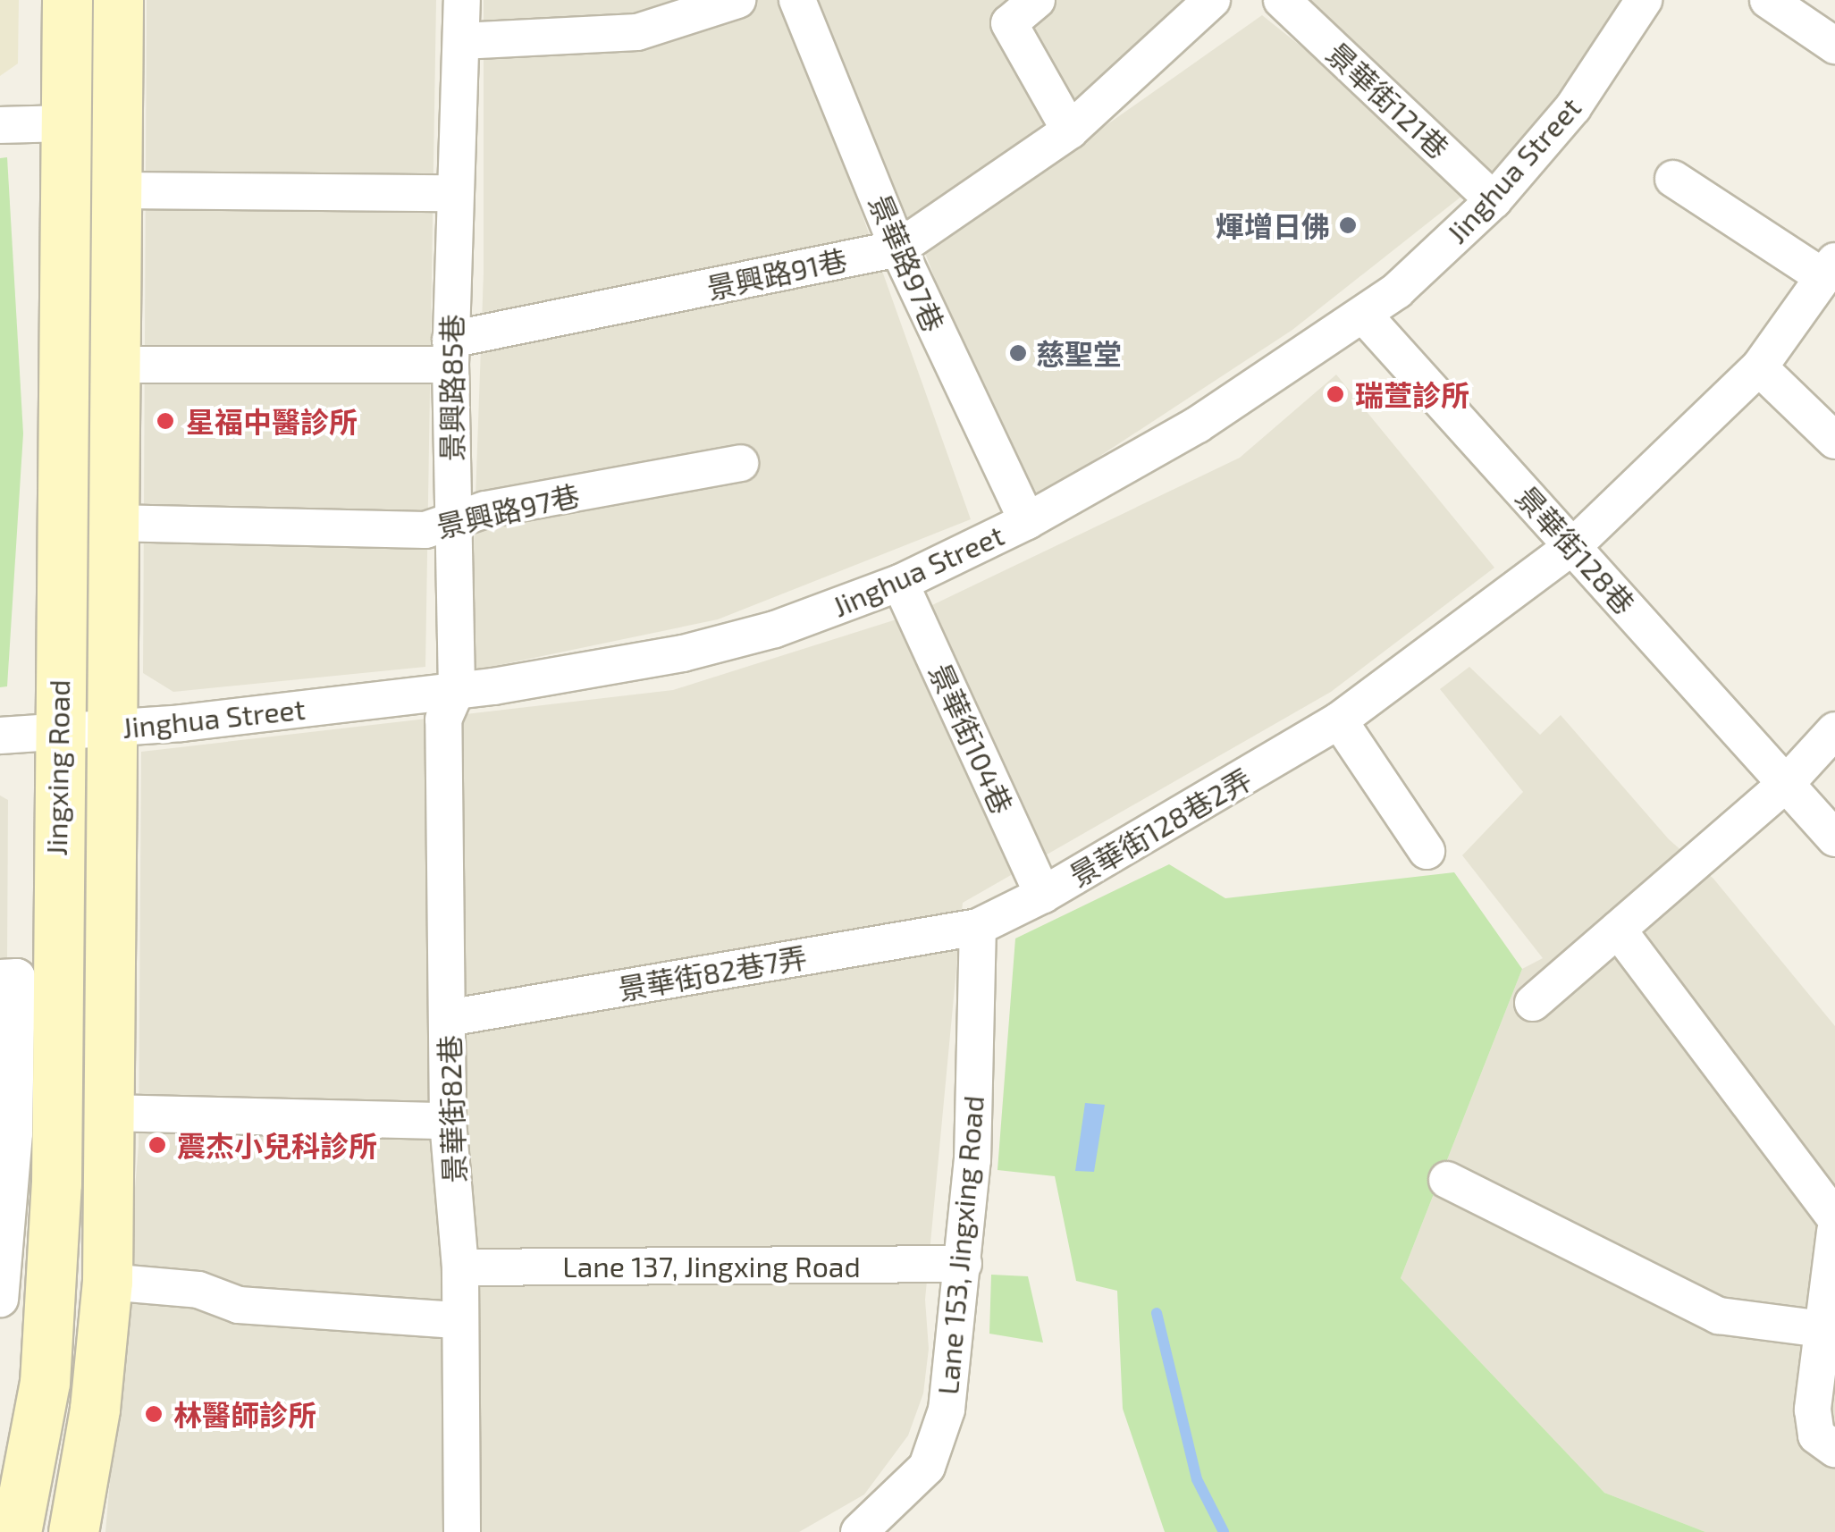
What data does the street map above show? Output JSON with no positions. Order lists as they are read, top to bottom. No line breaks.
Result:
{"streets":{"street":["景華街121巷","Jinghua Street","景華路97巷","景興路91巷","景興路85巷","景興路97巷","景華街128巷","景華街104巷","Jingxing Road","景華街128巷2弄","景華街82巷7弄","景華街82巷","Lane 153, Jingxing Road","Lane 137, Jingxing Road"]},"crossings":[["景華街121巷","Jinghua Street"],["Jinghua Street","景華路97巷"],["Jinghua Street","景興路85巷"],["Jinghua Street","景華街128巷"],["Jinghua Street","景華街104巷"],["Jinghua Street","Jingxing Road"],["Jinghua Street","景華街82巷"],["景華路97巷","景興路91巷"],["景興路91巷","景興路85巷"],["景興路91巷","Jingxing Road"],["景興路85巷","景興路97巷"],["景興路85巷","景華街82巷"],["景興路97巷","Jingxing Road"],["景華街128巷","景華街128巷2弄"],["景華街104巷","景華街128巷2弄"],["景華街128巷2弄","景華街82巷7弄"],["景華街128巷2弄","Lane 153, Jingxing Road"],["景華街82巷7弄","景華街82巷"],["景華街82巷7弄","Lane 153, Jingxing Road"],["景華街82巷","Lane 137, Jingxing Road"],["Lane 153, Jingxing Road","Lane 137, Jingxing Road"]],"places":["煇增日佛","慈聖堂","瑞萱診所","星福中醫診所","震杰小兒科診所","林醫師診所"]}
